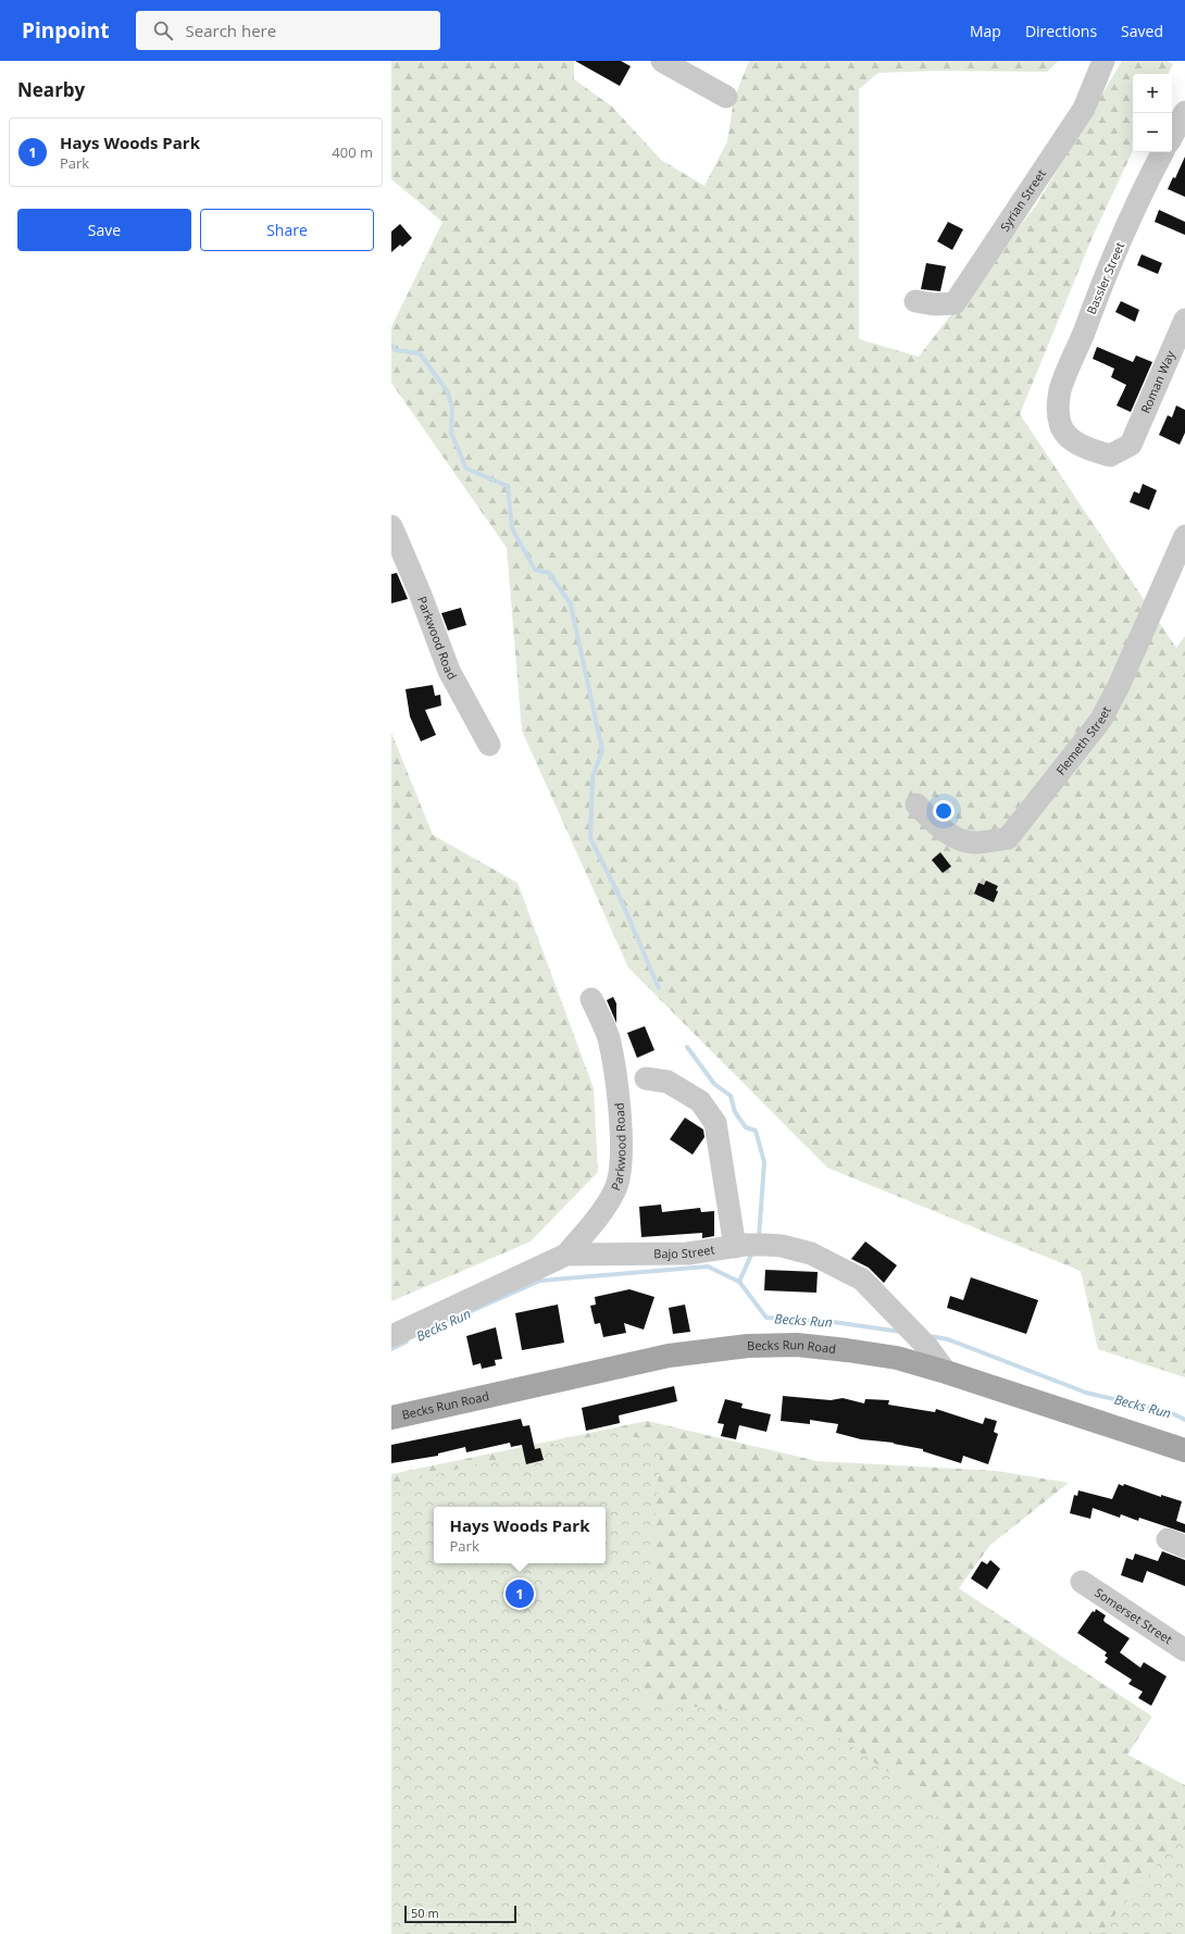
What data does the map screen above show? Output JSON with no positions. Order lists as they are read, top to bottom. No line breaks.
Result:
{"streets":{"main road":["Becks Run Road"],"street":["Syrian Street","Bassler Street","Roman Way","Parkwood Road","Flemeth Street","Bajo Street","Somerset Street"]},"crossings":[["Bassler Street","Roman Way"],["Parkwood Road","Bajo Street"],["Bajo Street","Becks Run Road"]],"water":["Becks Run"],"scale_bar":"50 m","page":{"header":"Pinpoint","search":"Search here","nav":["Map","Directions","Saved"],"heading":"Nearby","map_buttons":["+","−"],"list":[{"mark":"1","name":"Hays Woods Park","note":"Park","value":"400 m"}],"buttons":["Save","Share"],"popup":["Hays Woods Park","Park"],"pins":"1","scale":"50 m"}}
